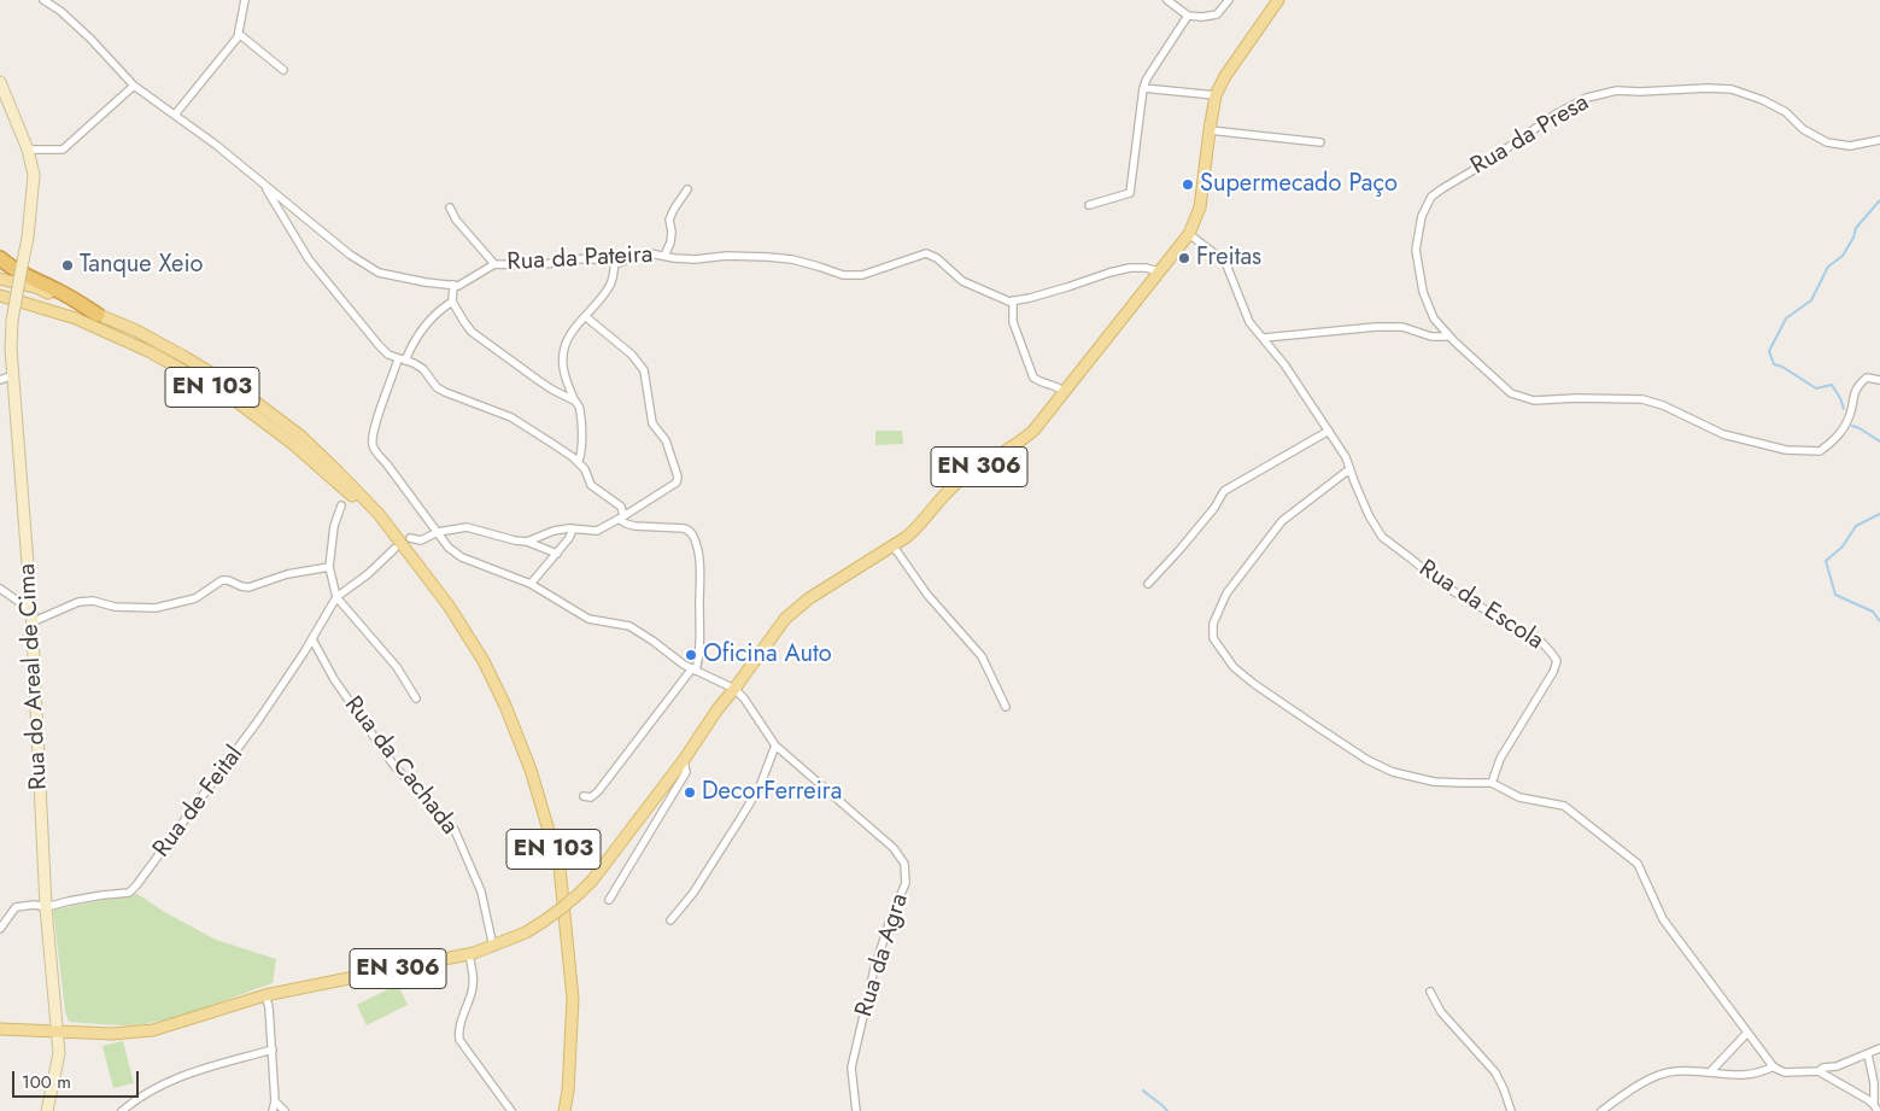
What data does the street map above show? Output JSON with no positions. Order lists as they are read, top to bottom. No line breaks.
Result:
{"streets":{"main road":["EN 103","EN 306","Rua do Areal de Cima"],"street":["Rua da Presa","Rua da Pateira","Rua da Escola","Rua da Cachada","Rua de Feital","Rua da Agra"]},"crossings":[["EN 306","Rua da Escola"],["EN 306","Rua do Areal de Cima"],["EN 306","Rua da Cachada"],["EN 306","Rua da Agra"],["Rua do Areal de Cima","Rua de Feital"],["Rua da Cachada","Rua de Feital"]],"places":["Supermecado Paço","Freitas","Tanque Xeio","Oficina Auto","DecorFerreira"],"scale_bar":"100 m"}
